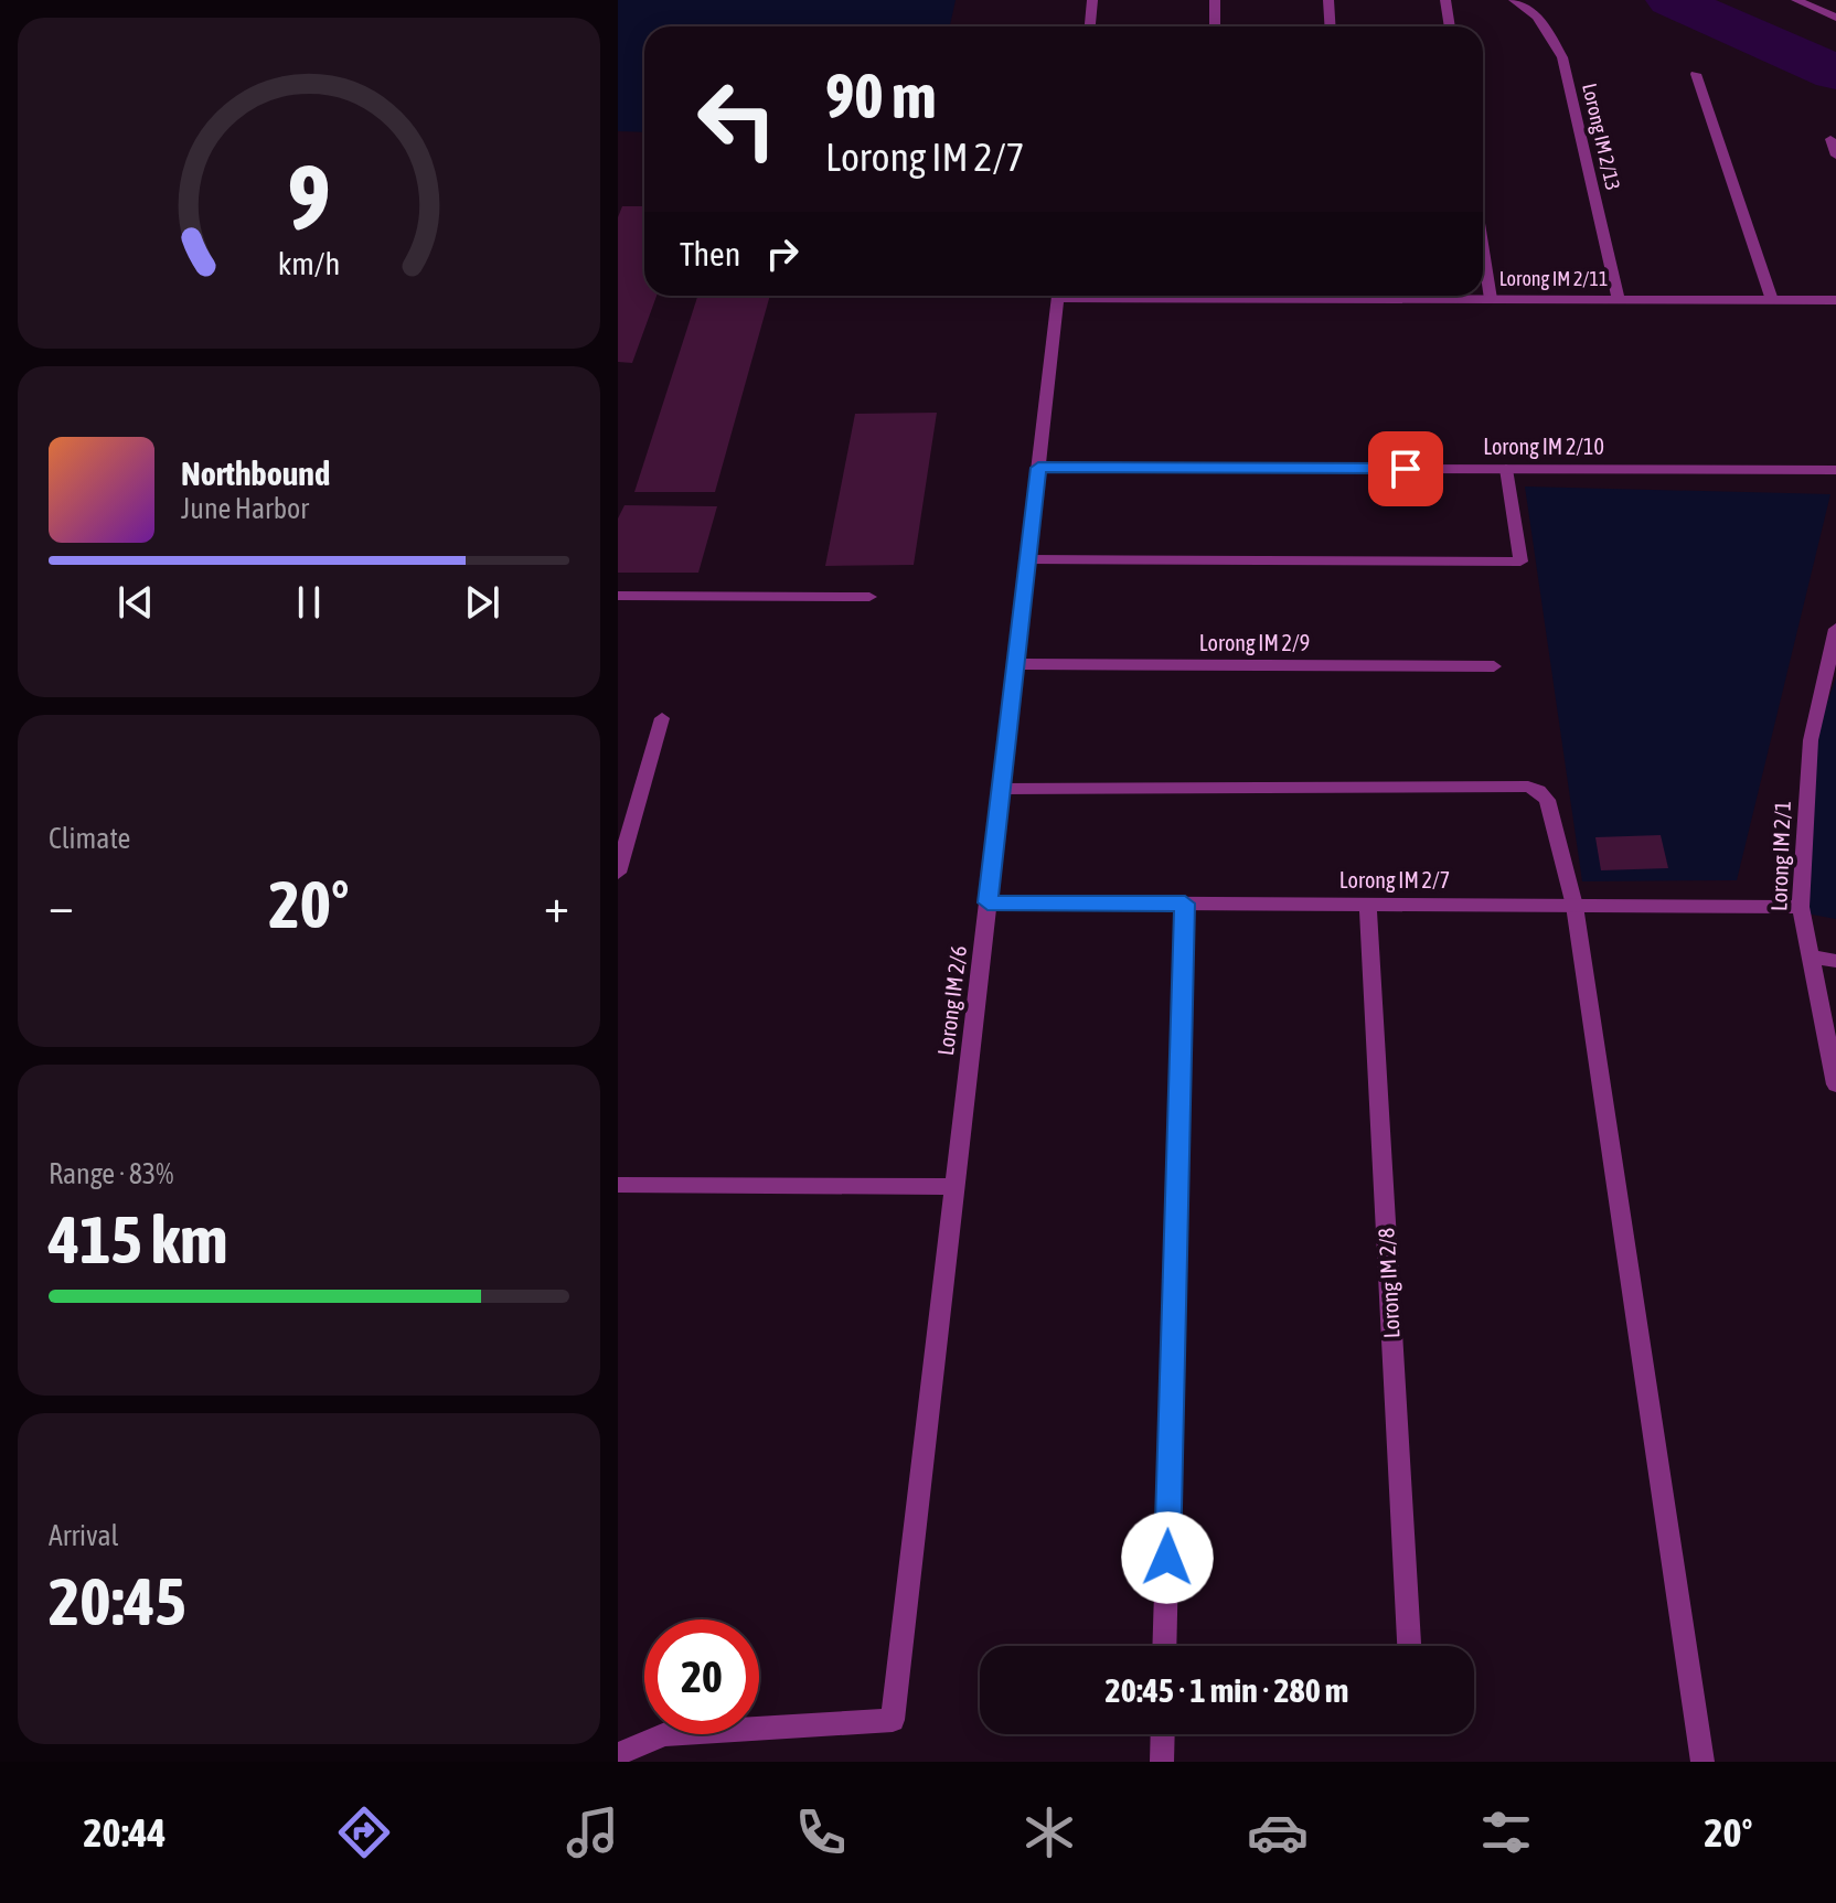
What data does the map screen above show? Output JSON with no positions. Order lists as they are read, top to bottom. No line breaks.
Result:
{"streets":{"street":["Lorong IM 2/13","Lorong IM 2/11","Lorong IM 2/10","Lorong IM 2/9","Lorong IM 2/1","Lorong IM 2/7","Lorong IM 2/6","Lorong IM 2/8"]},"crossings":[["Lorong IM 2/13","Lorong IM 2/11"],["Lorong IM 2/10","Lorong IM 2/6"],["Lorong IM 2/9","Lorong IM 2/6"],["Lorong IM 2/1","Lorong IM 2/7"],["Lorong IM 2/7","Lorong IM 2/6"],["Lorong IM 2/7","Lorong IM 2/8"]],"page":{"turn":["90 m","Lorong IM 2/7"],"then":"Then","song":["Northbound","June Harbor"],"tile":["Climate",["Range · 83%","415 km"],["Arrival","20:45"]],"heat":["−","20°","+"],"limit":"20","trip":"20:45 · 1 min · 280 m","tabs":["20:44","20°"],"gauge":["9","km/h"]}}
